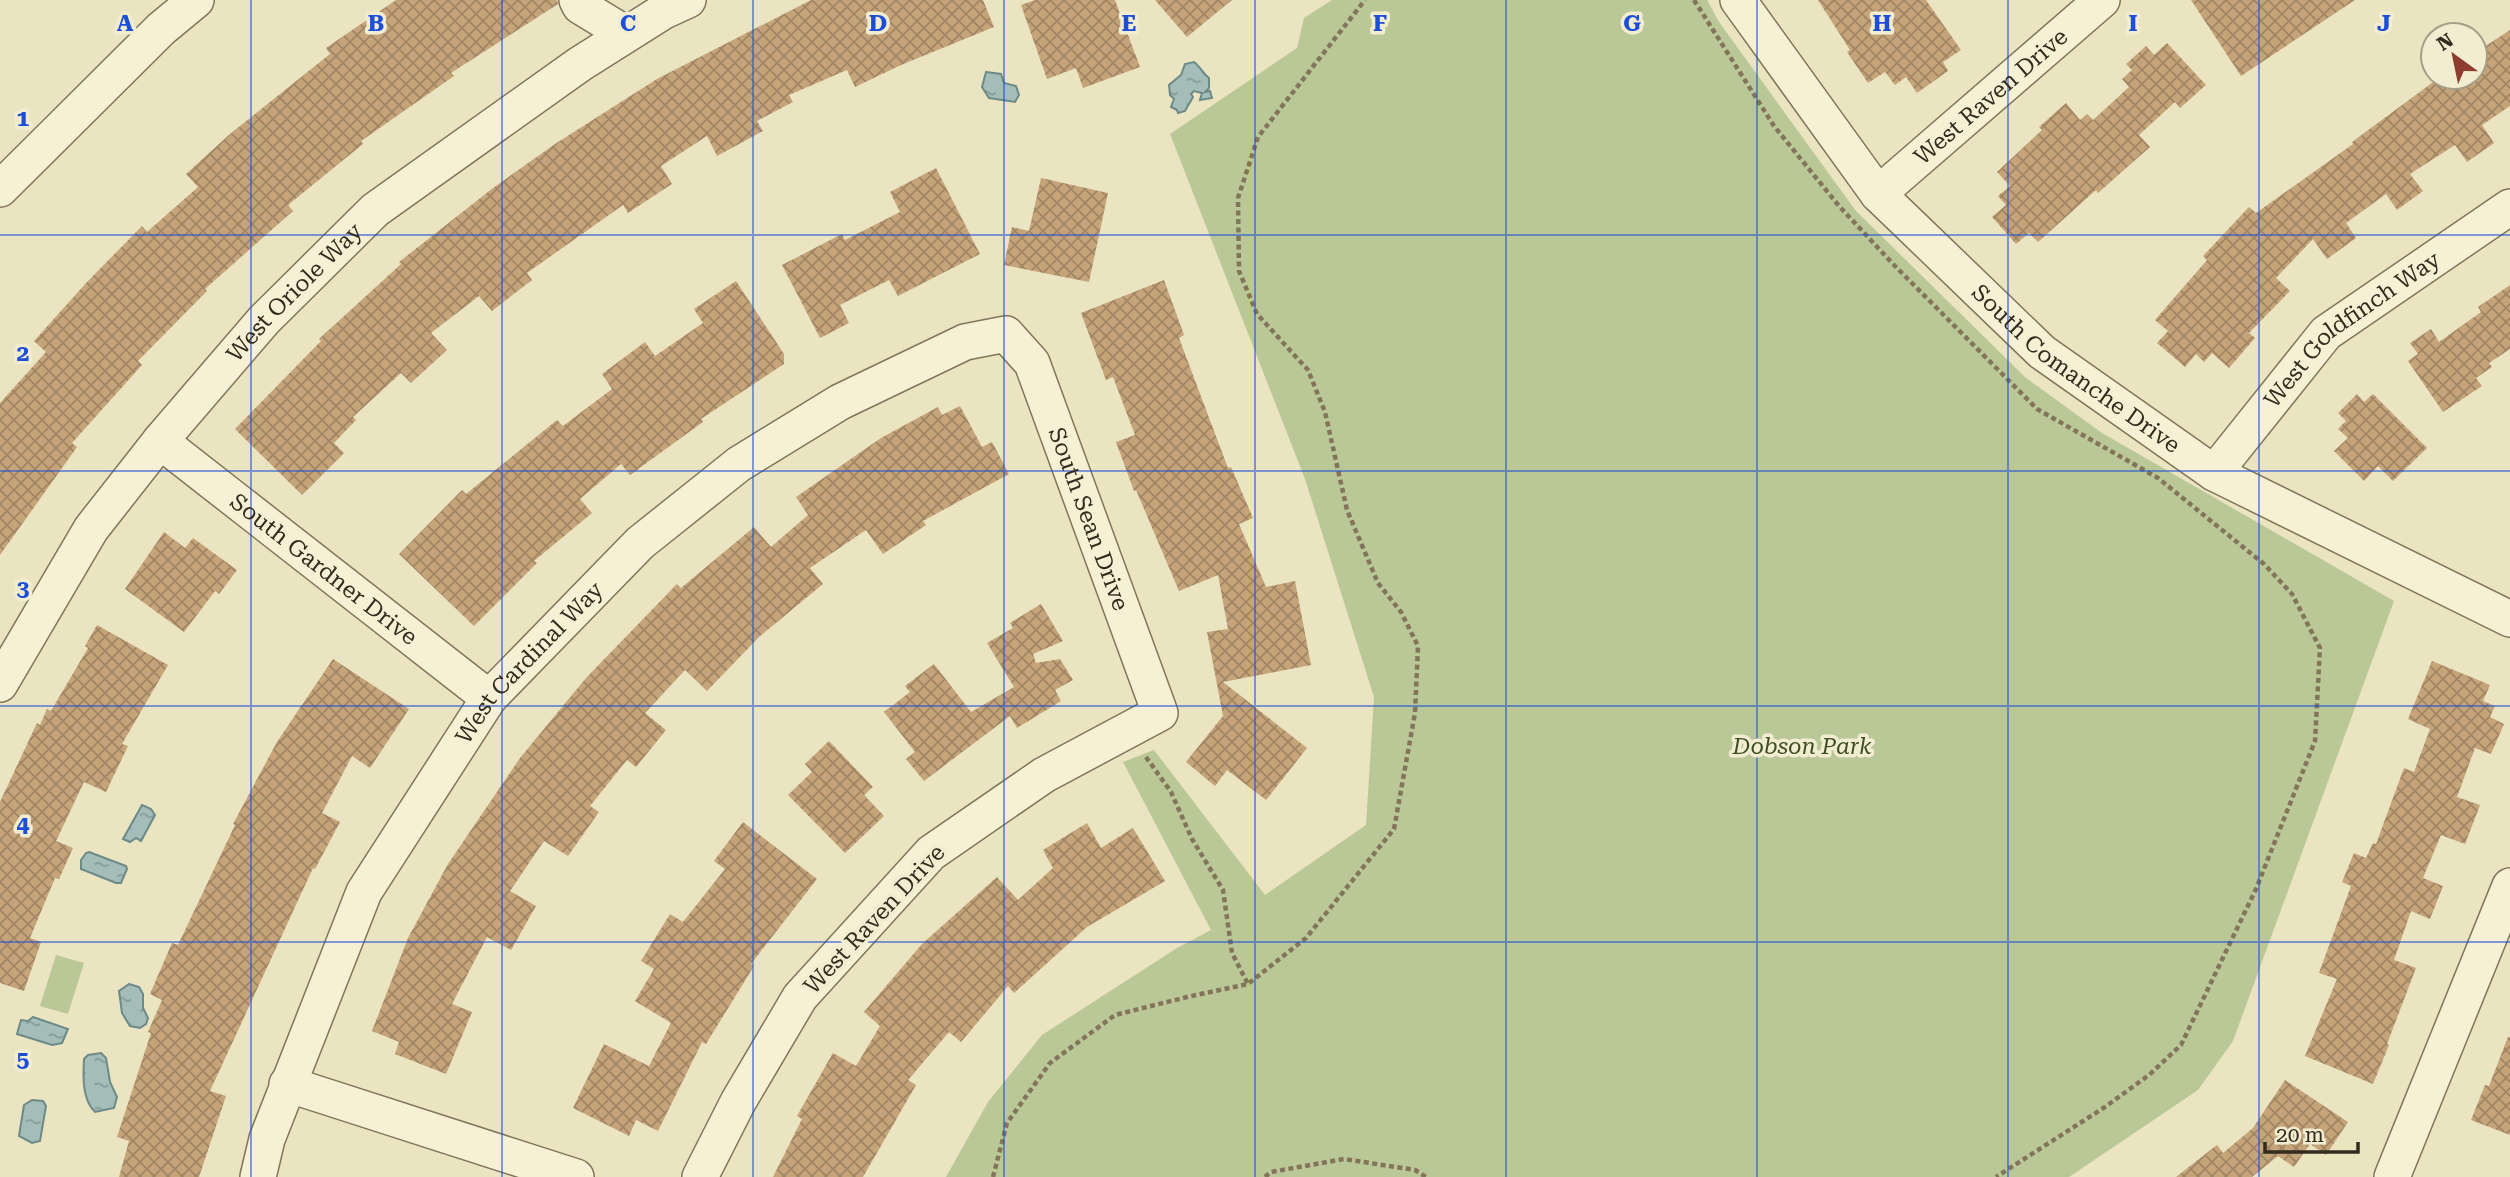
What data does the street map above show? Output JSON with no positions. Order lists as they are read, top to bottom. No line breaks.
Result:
{"streets":{"street":["West Raven Drive","West Oriole Way","West Goldfinch Way","South Comanche Drive","South Sean Drive","South Gardner Drive","West Cardinal Way"]},"crossings":[["West Raven Drive","South Comanche Drive"],["West Raven Drive","South Sean Drive"],["West Oriole Way","South Gardner Drive"],["West Goldfinch Way","South Comanche Drive"],["South Sean Drive","West Cardinal Way"],["South Gardner Drive","West Cardinal Way"]],"parks":["Dobson Park"],"scale_bar":"20 m","north":"top left","grid":{"columns":["A","B","C","D","E","F","G","H","I","J"],"rows":["1","2","3","4","5"]}}
